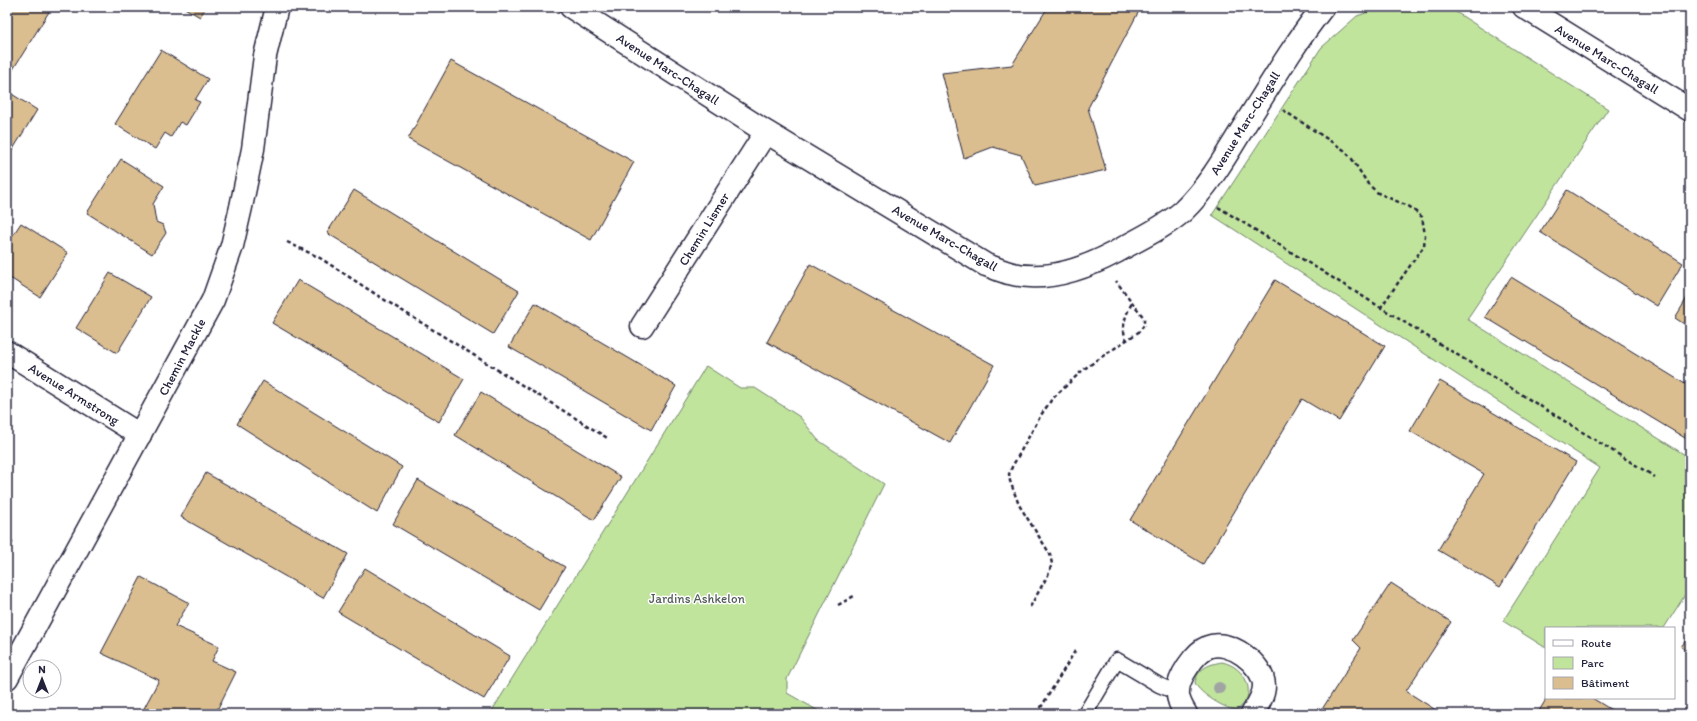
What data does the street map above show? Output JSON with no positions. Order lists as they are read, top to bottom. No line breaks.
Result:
{"streets":{"street":["Avenue Marc-Chagall","Chemin Lismer","Chemin Mackle","Avenue Armstrong"]},"crossings":[["Avenue Marc-Chagall","Chemin Lismer"],["Chemin Mackle","Avenue Armstrong"]],"parks":["Jardins Ashkelon"],"legend":["Route","Parc","Bâtiment"],"north":"top"}
